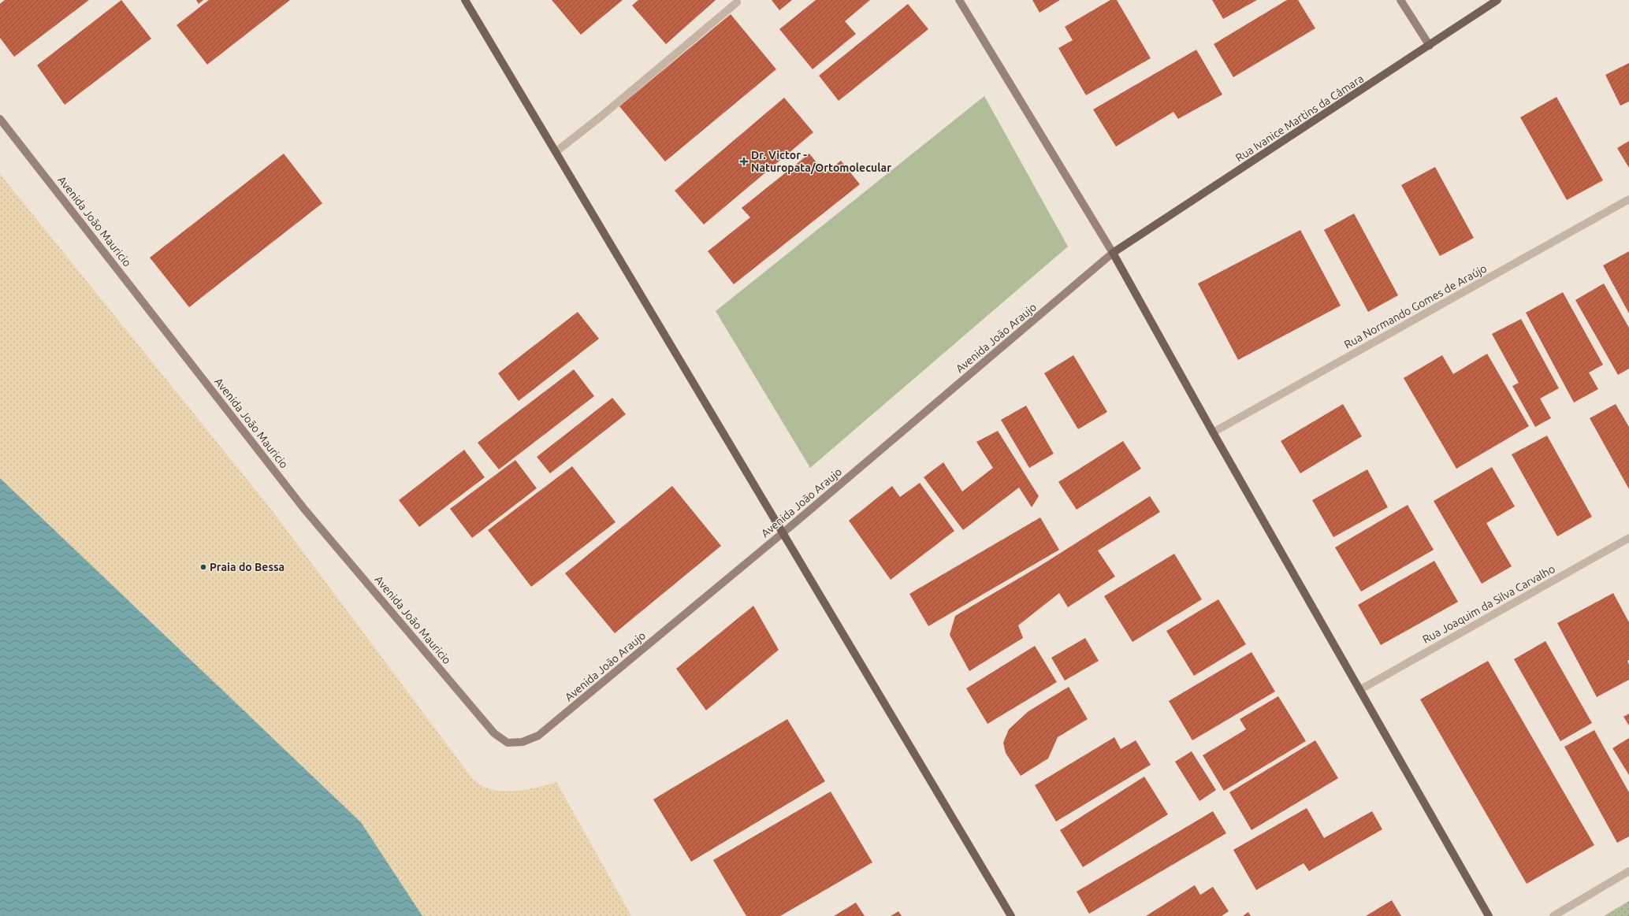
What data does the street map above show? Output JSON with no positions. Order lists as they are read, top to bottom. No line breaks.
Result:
{"streets":{"main road":["Rua Ivanice Martins da Câmara","Avenida João Mauricio","Avenida João Araujo"],"street":["Rua Normando Gomes de Araújo","Rua Joaquim da Silva Carvalho"]},"crossings":[["Rua Ivanice Martins da Câmara","Avenida João Araujo"],["Avenida João Mauricio","Avenida João Araujo"]],"places":{"health":["Dr. Victor - Naturopata/Ortomolecular"],"other":["Praia do Bessa"]}}
